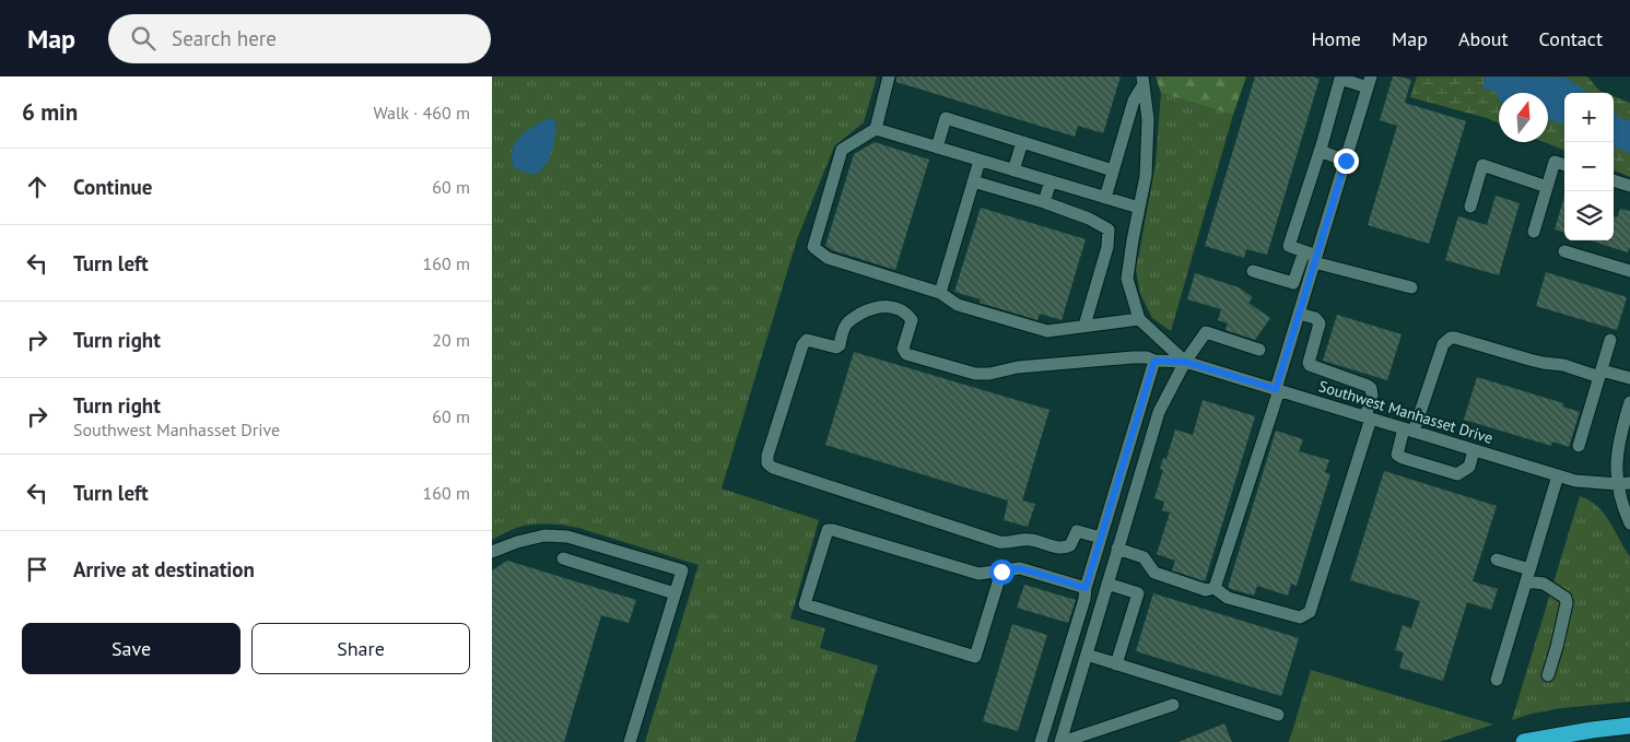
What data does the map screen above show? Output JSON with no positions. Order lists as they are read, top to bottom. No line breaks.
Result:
{"streets":{"street":["Southwest Manhasset Drive"]},"north":"top","page":{"header":"Map","search":"Search here","nav":["Home","Map","About","Contact"],"heading":["6 min","Walk · 460 m"],"map_buttons":["+","−"],"list":[["Continue","60 m"],["Turn left","160 m"],["Turn right","20 m"],["Turn right","Southwest Manhasset Drive","60 m"],["Turn left","160 m"],"Arrive at destination"],"buttons":["Save","Share"]}}
